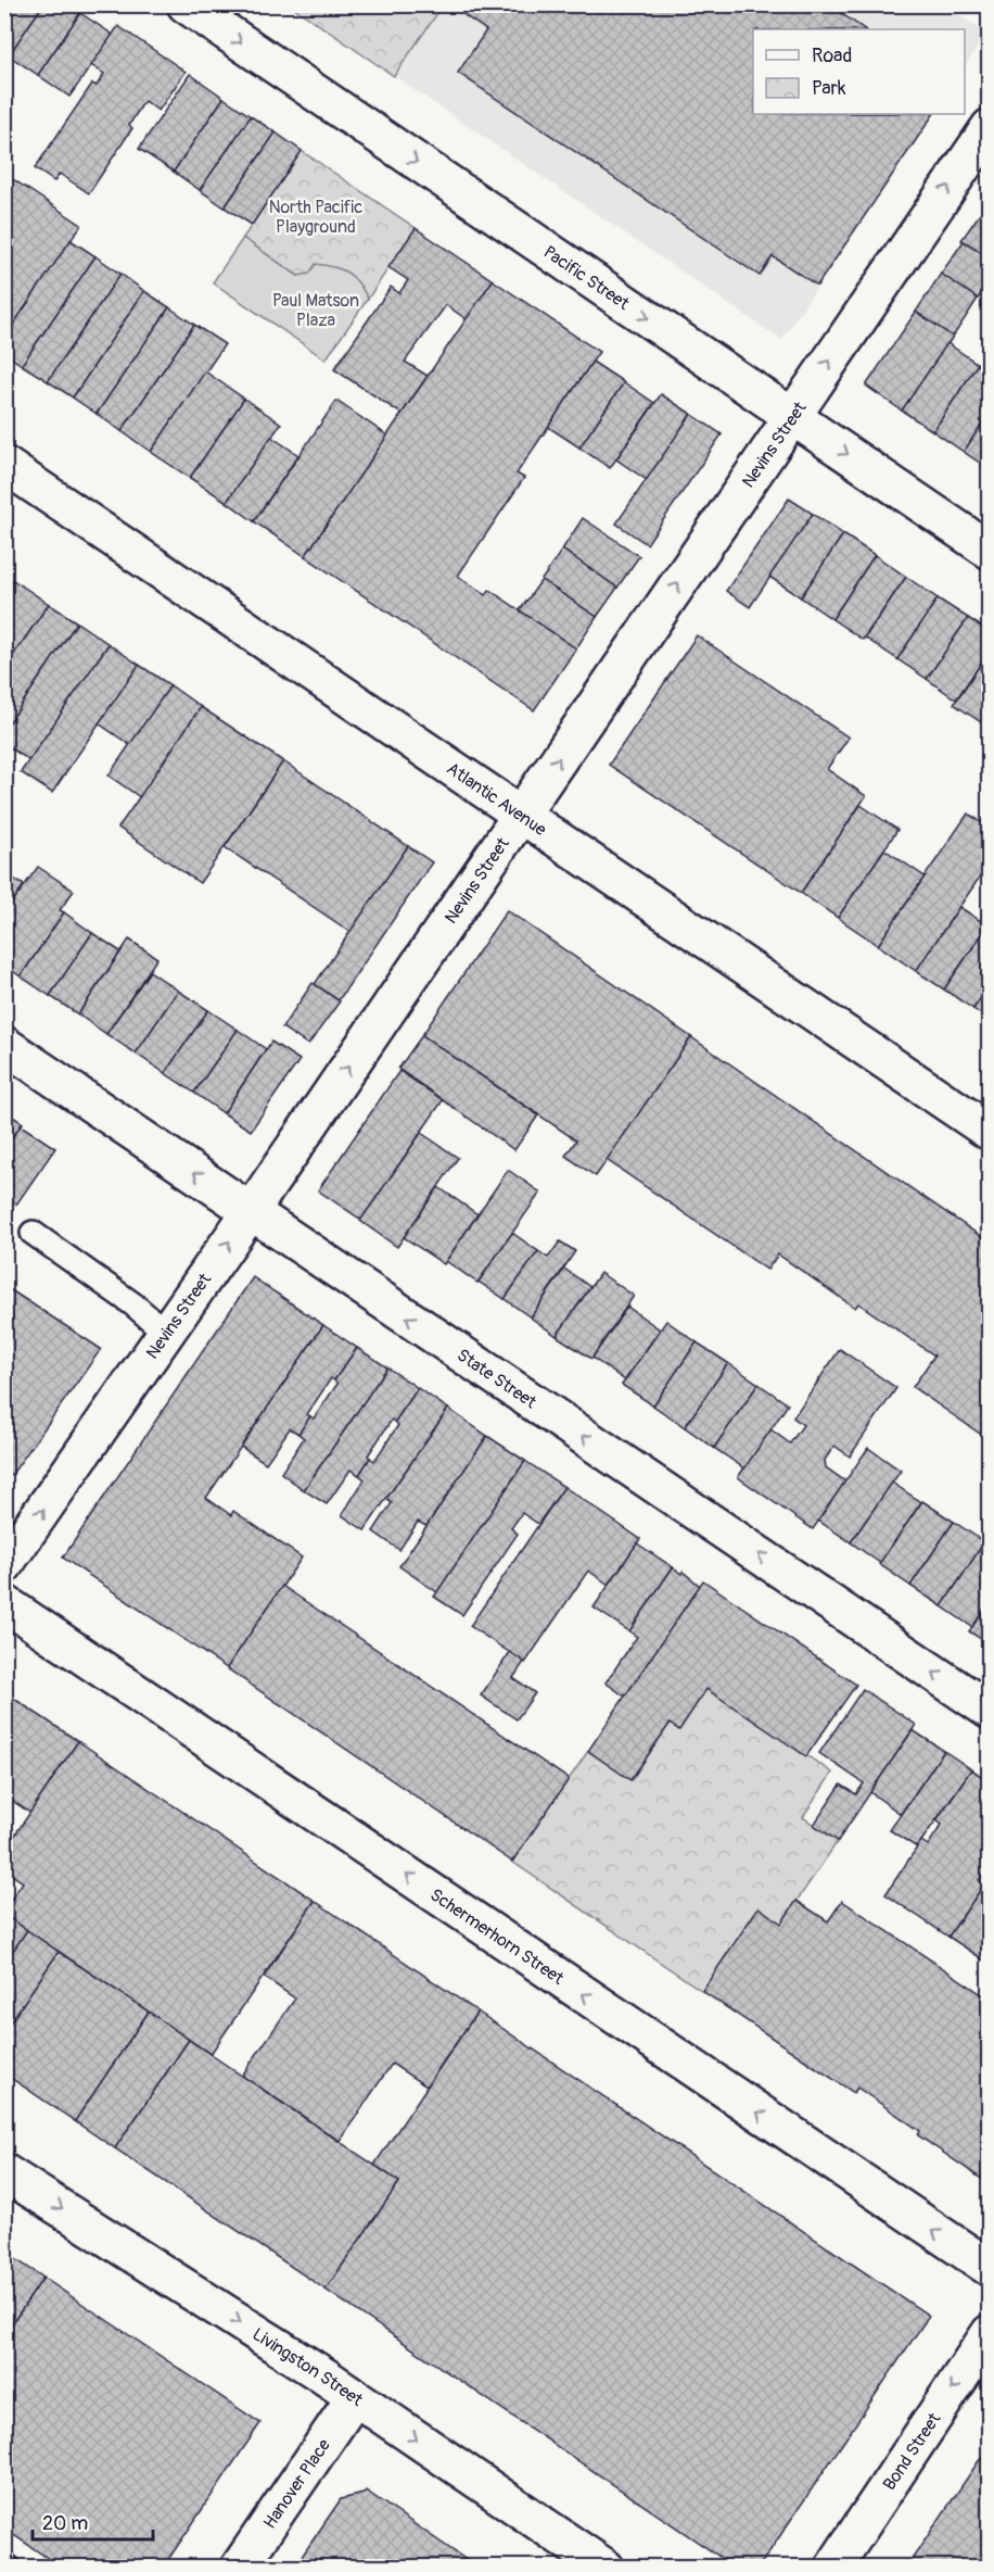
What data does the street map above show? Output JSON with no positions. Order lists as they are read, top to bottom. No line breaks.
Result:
{"streets":{"street":["Pacific Street","Nevins Street","Atlantic Avenue","State Street","Schermerhorn Street","Livingston Street","Bond Street","Hanover Place"]},"crossings":[["Pacific Street","Nevins Street"],["Nevins Street","Atlantic Avenue"],["Nevins Street","State Street"],["Livingston Street","Hanover Place"]],"one_way":["Pacific Street","Nevins Street","State Street","Schermerhorn Street","Livingston Street","Bond Street"],"parks":["North Pacific Playground","Paul Matson Plaza"],"legend":["Road","Park"],"scale_bar":"20 m"}
